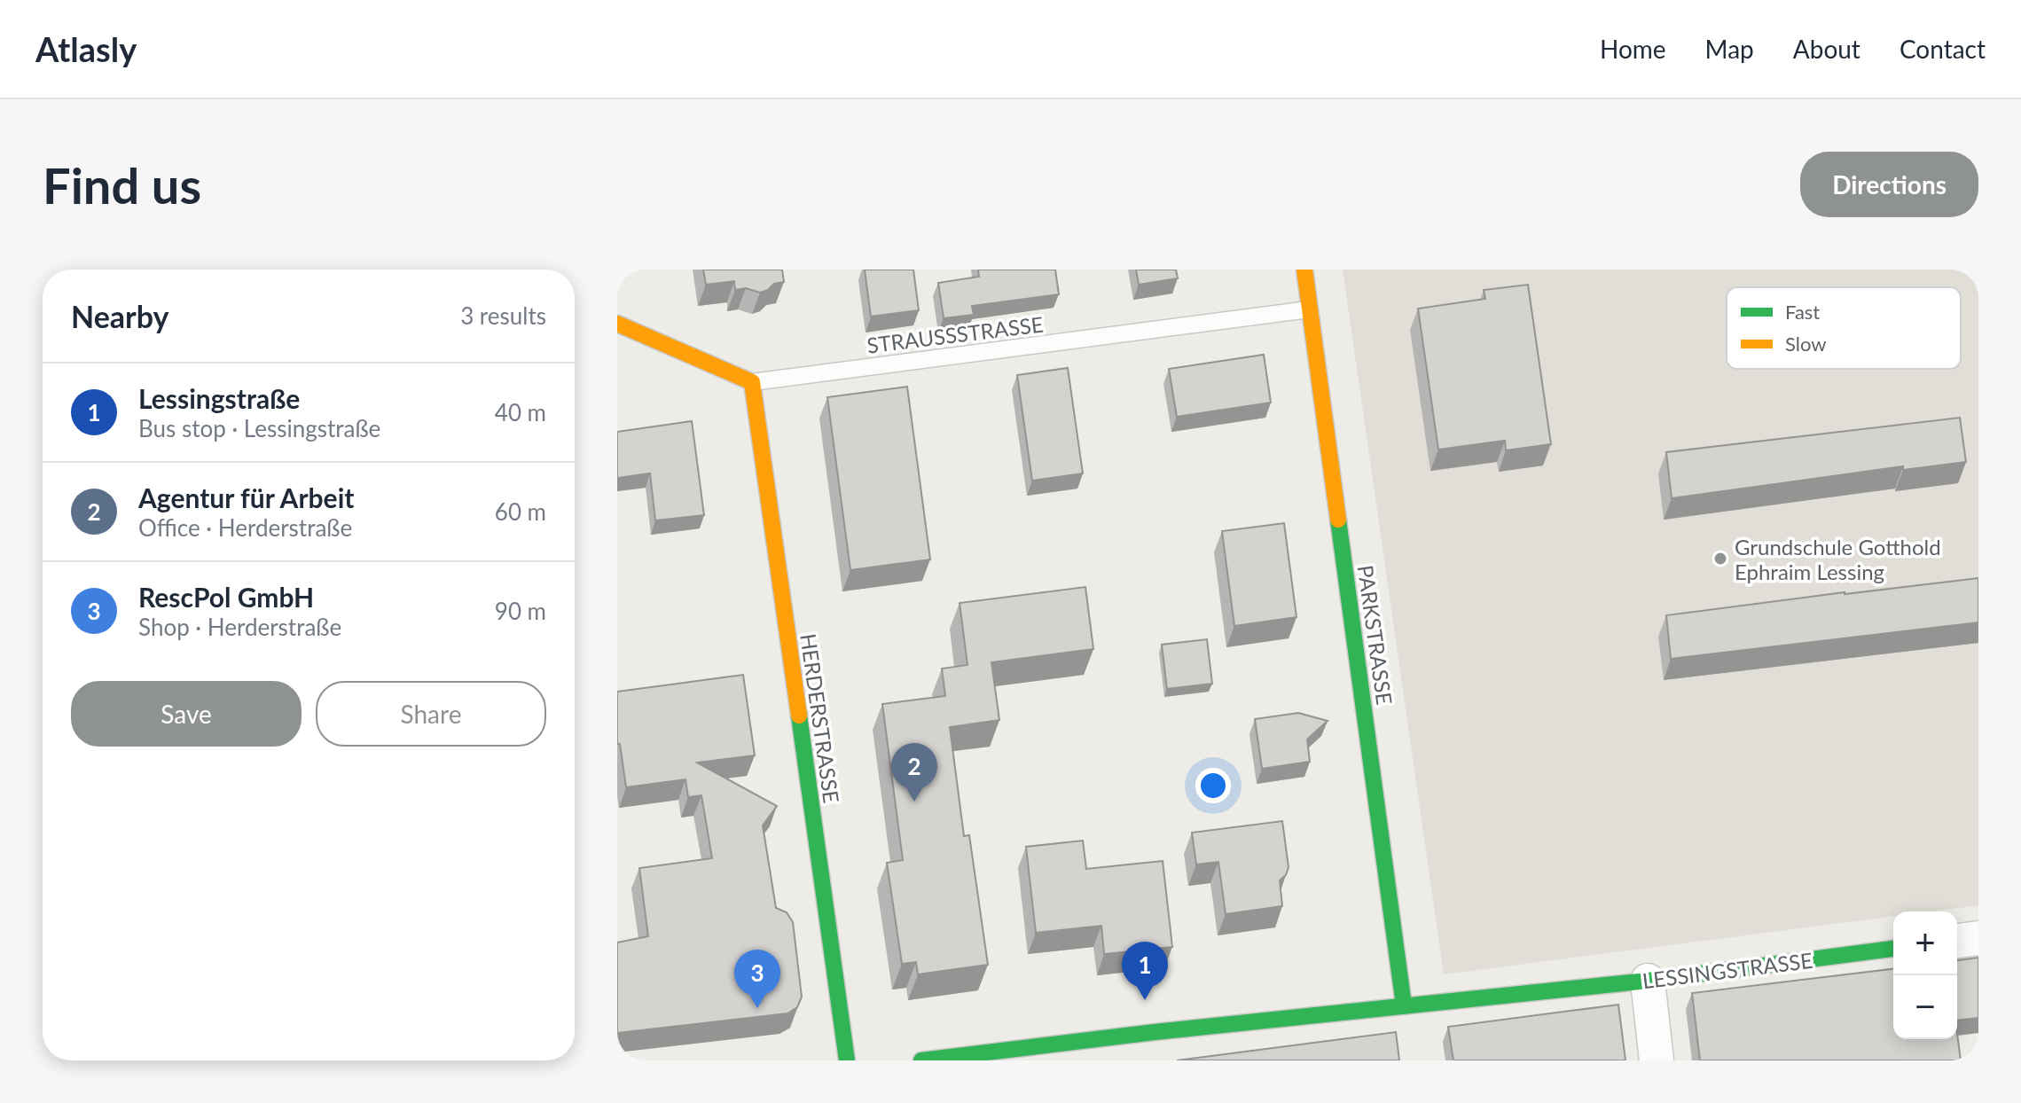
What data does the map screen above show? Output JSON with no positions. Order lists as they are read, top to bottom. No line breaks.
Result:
{"streets":{"street":["PARKSTRASSE","HERDERSTRASSE","LESSINGSTRASSE"],"lane":["STRAUSSSTRASSE"]},"crossings":[["STRAUSSSTRASSE","PARKSTRASSE"],["STRAUSSSTRASSE","HERDERSTRASSE"],["PARKSTRASSE","LESSINGSTRASSE"]],"places":["Grundschule Gotthold Ephraim Lessing"],"legend":["Fast","Slow"],"page":{"header":"Atlasly","nav":["Home","Map","About","Contact"],"buttons":["Directions",["Save","Share"]],"title":"Find us","heading":["Nearby","3 results"],"list":[{"mark":"1","name":"Lessingstraße","note":"Bus stop · Lessingstraße","value":"40 m"},{"mark":"2","name":"Agentur für Arbeit","note":"Office · Herderstraße","value":"60 m"},{"mark":"3","name":"RescPol GmbH","note":"Shop · Herderstraße","value":"90 m"}],"pins":["2","1","3"],"map_buttons":["+","−"]}}
